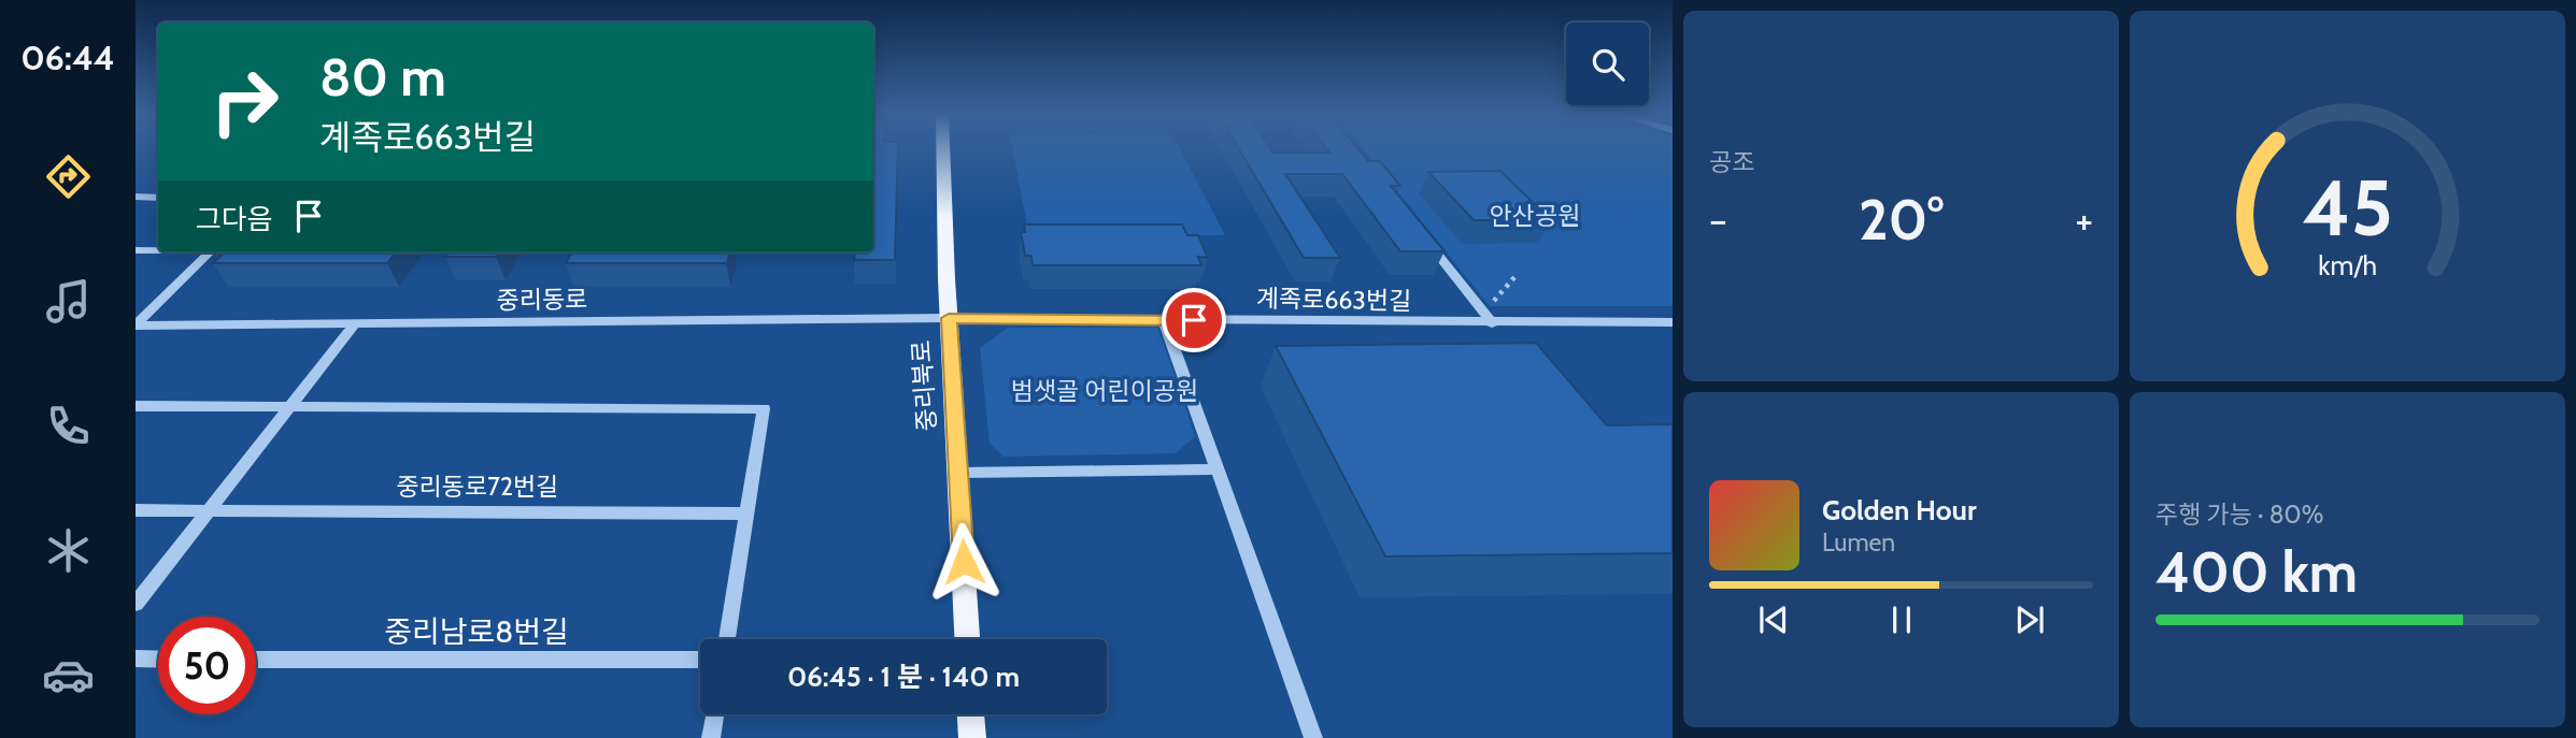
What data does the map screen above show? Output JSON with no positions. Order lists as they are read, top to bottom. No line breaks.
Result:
{"streets":{"main road":["중리북로"],"street":["중리동로","계족로663번길","중리동로72번길","중리남로8번길"]},"crossings":[["중리동로","계족로663번길"],["중리동로","중리북로"],["계족로663번길","중리북로"]],"parks":["안산공원","범샛골 어린이공원"],"page":{"tabs":"06:44","tile":["공조",["주행 가능 · 80%","400 km"]],"turn":["80 m","계족로663번길"],"then":"그다음","heat":["−","20°","+"],"song":["Golden Hour","Lumen"],"limit":"50","trip":"06:45 · 1 분 · 140 m","gauge":["45","km/h"]}}
